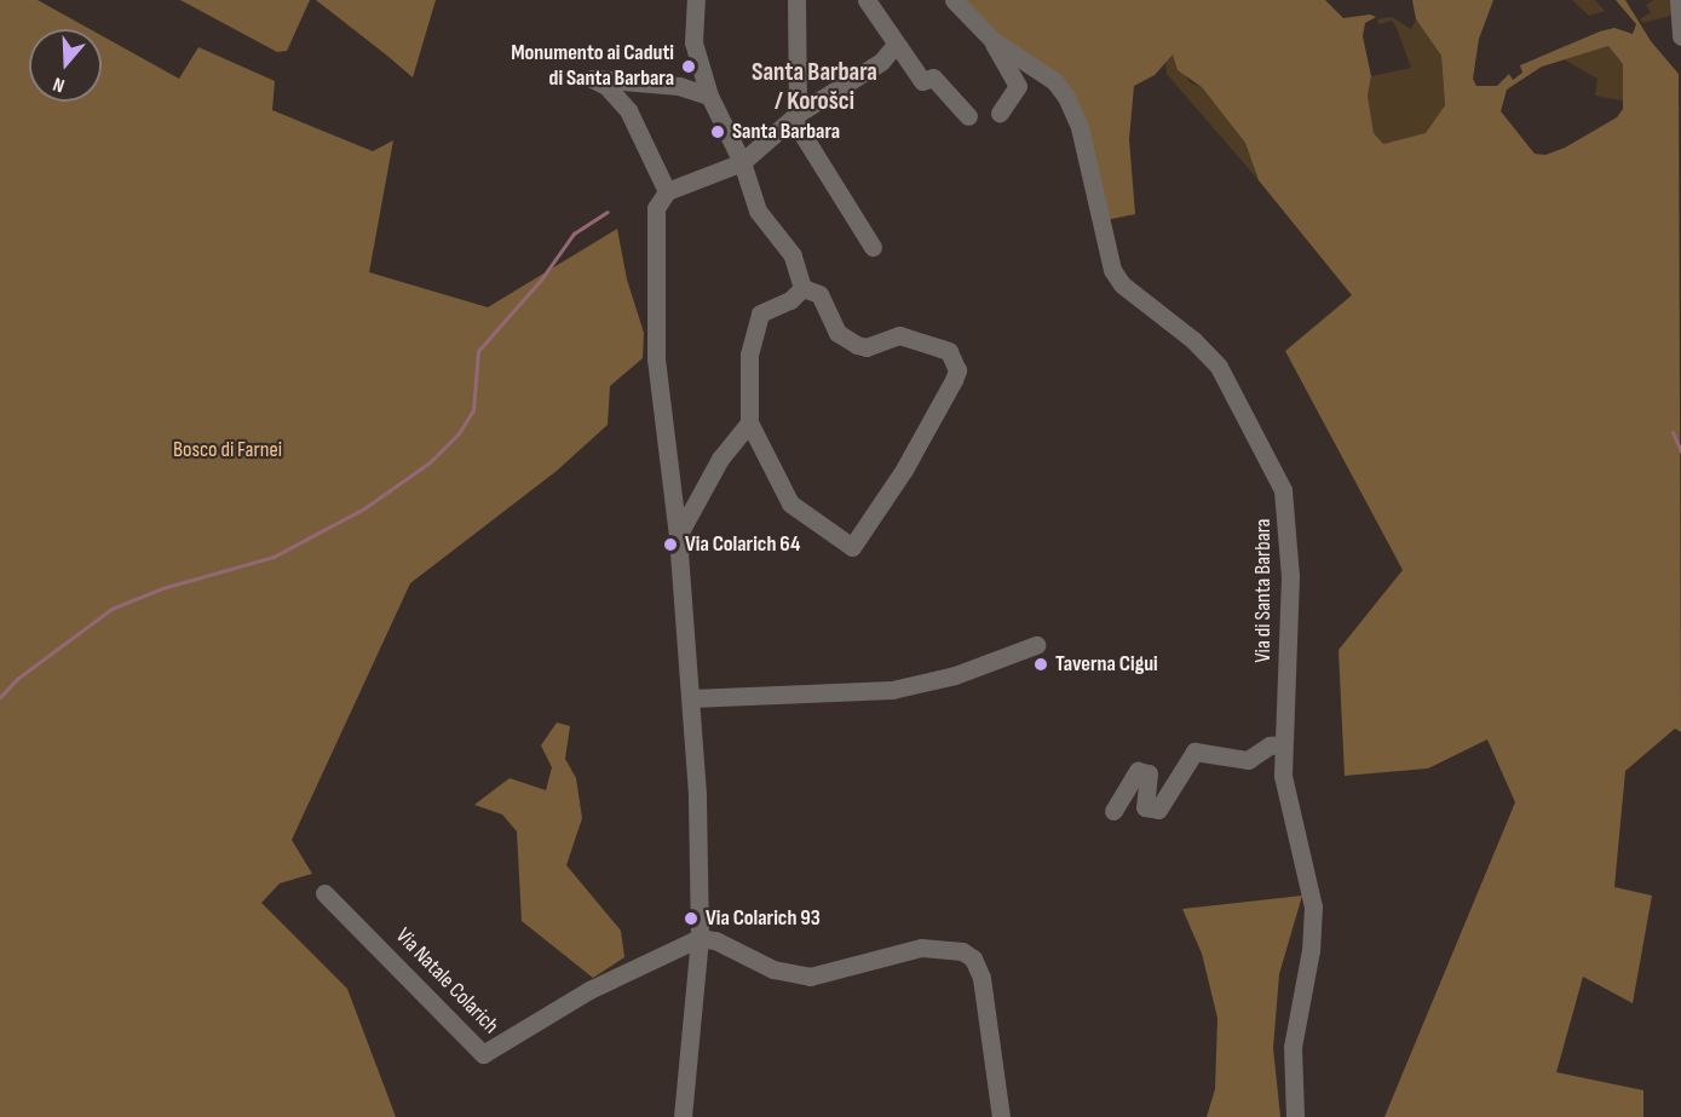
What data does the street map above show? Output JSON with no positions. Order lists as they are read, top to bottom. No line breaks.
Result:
{"streets":{"street":["Via di Santa Barbara","Via Natale Colarich"]},"districts":["Santa Barbara / Korošci"],"parks":["Bosco di Farnei"],"places":["Monumento ai Caduti di Santa Barbara","Santa Barbara","Via Colarich 64","Taverna Cigui","Via Colarich 93"],"north":"bottom"}
